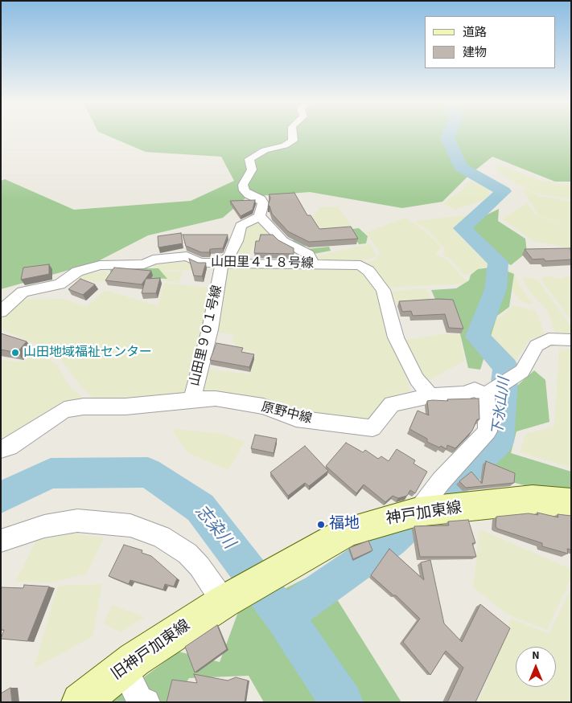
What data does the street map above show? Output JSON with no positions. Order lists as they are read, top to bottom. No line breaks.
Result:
{"streets":{"street":["山田里４１８号線","山田里９０１号線","原野中線","神戸加東線","旧神戸加東線"]},"crossings":[["山田里４１８号線","山田里９０１号線"],["山田里４１８号線","原野中線"],["山田里９０１号線","原野中線"],["神戸加東線","旧神戸加東線"]],"water":["下氷山川","志染川"],"places":["山田地域福祉センター","福地"],"legend":["道路","建物"],"north":"top"}
